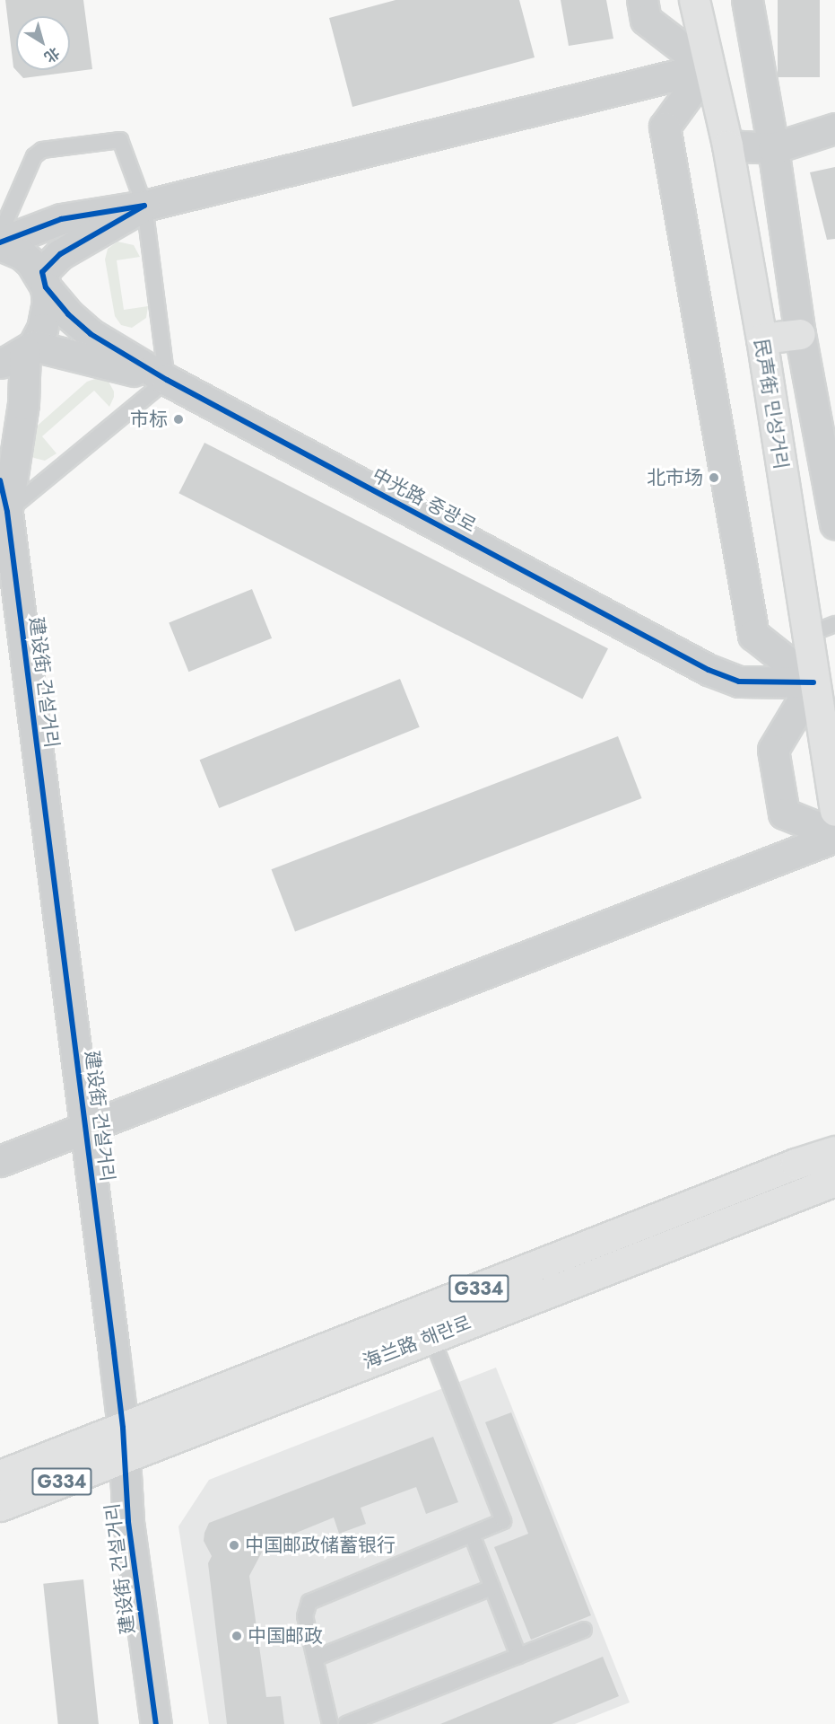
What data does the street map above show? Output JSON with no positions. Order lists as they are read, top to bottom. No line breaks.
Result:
{"streets":{"main road":["民声街 민성거리","G334","海兰路 해란로"],"street":["中光路 중광로","建设街 건설거리"]},"crossings":[["民声街 민성거리","中光路 중광로"],["建设街 건설거리","海兰路 해란로"]],"places":["市标","北市场","中国邮政储蓄银行","中国邮政"],"north":"bottom right"}
